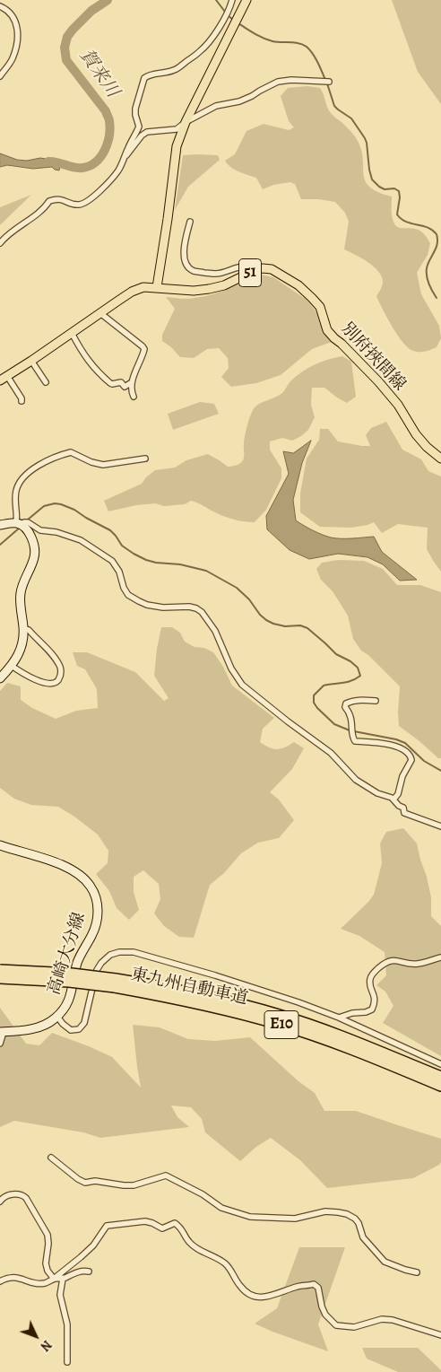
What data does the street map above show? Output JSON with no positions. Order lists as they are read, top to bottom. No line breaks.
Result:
{"streets":{"highway":["東九州自動車道","E10"],"main road":["51","別府挾間線","高崎大分線"]},"water":["賀来川"],"north":"bottom right"}
